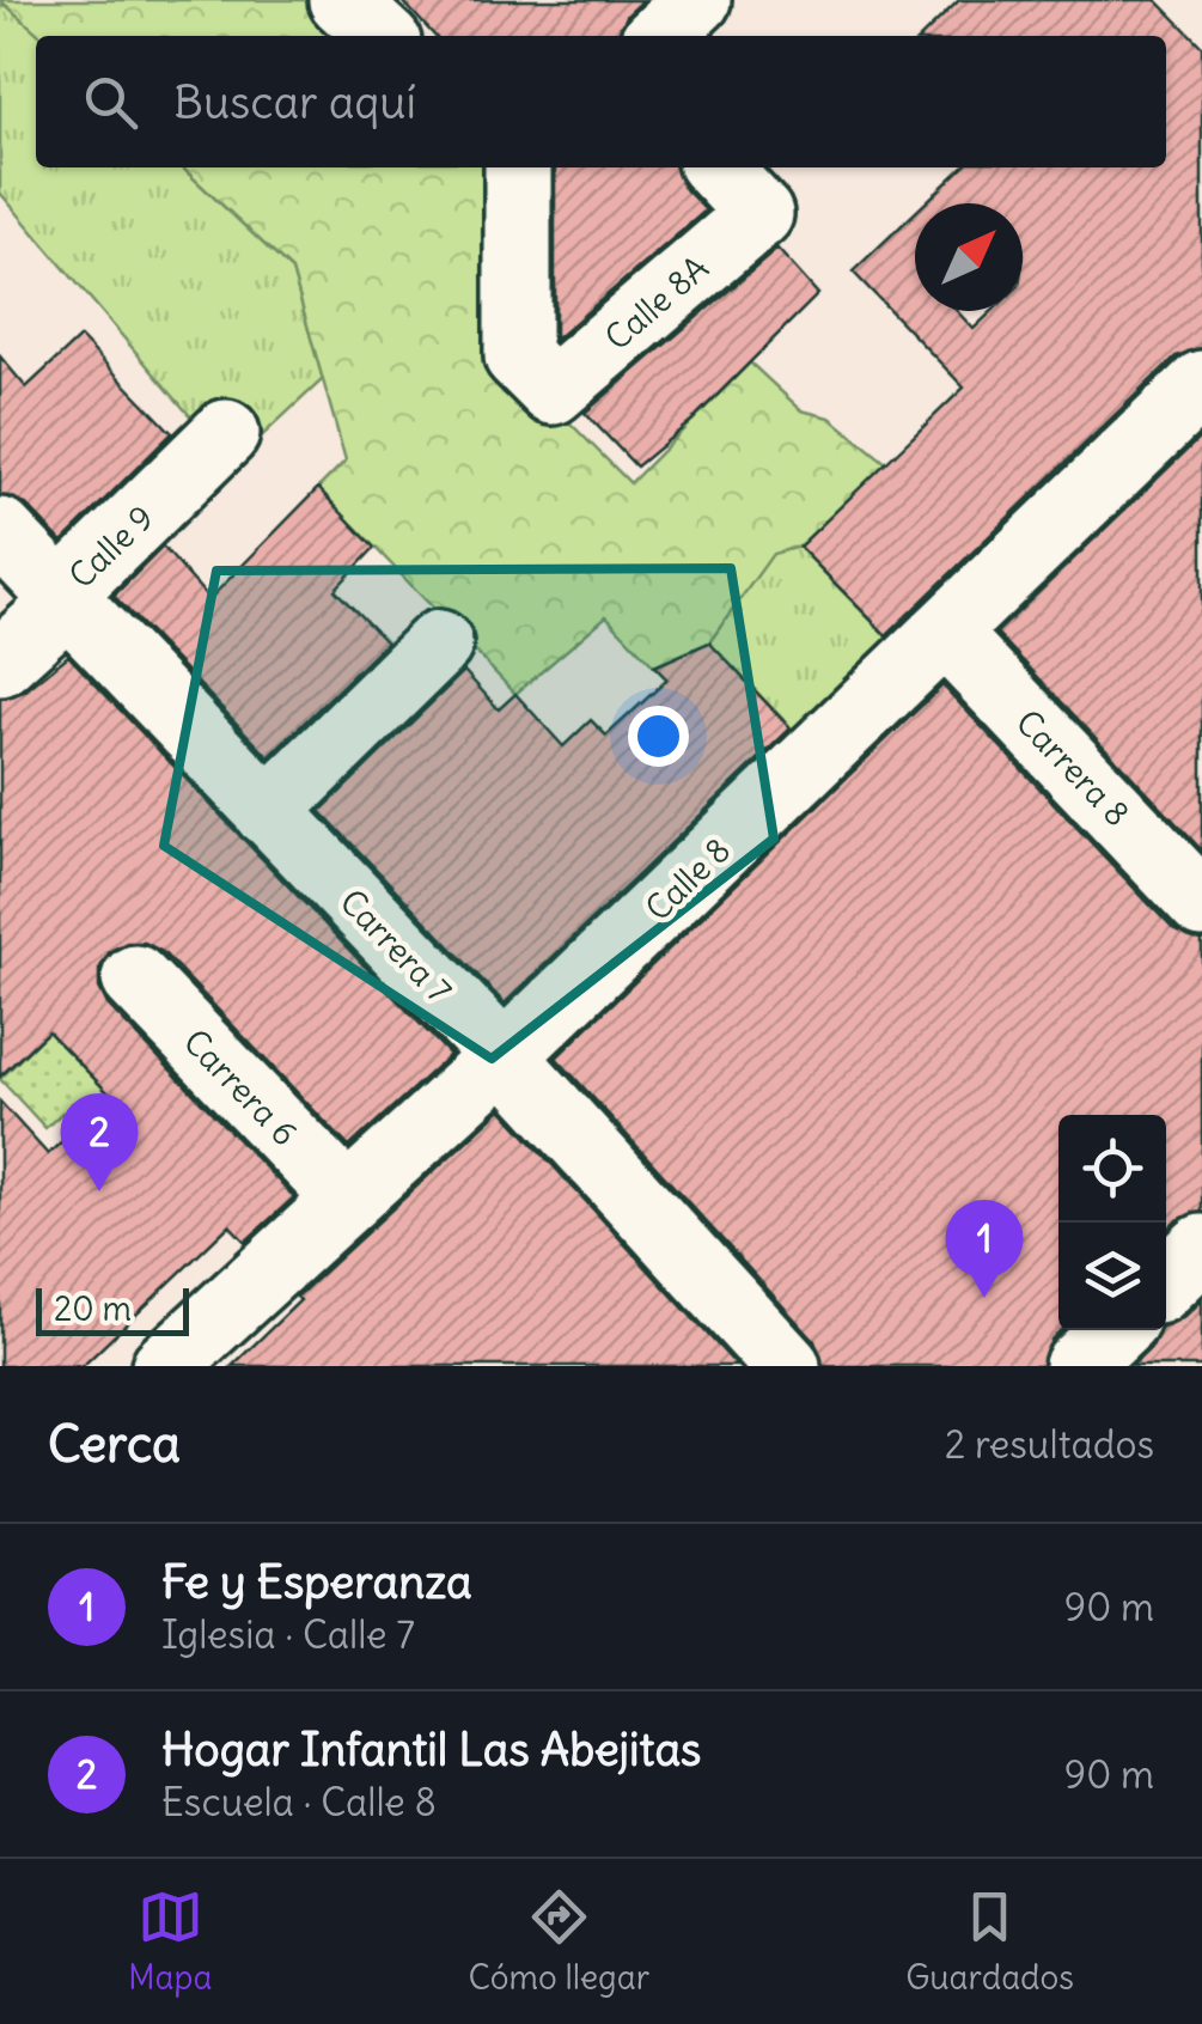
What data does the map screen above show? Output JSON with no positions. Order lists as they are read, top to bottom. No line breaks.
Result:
{"streets":{"street":["Calle 8A","Calle 9","Carrera 8","Calle 8","Carrera 7","Carrera 6"]},"crossings":[["Calle 9","Carrera 7"],["Carrera 8","Calle 8"],["Calle 8","Carrera 7"],["Calle 8","Carrera 6"]],"scale_bar":"20 m","north":"top right","page":{"search":"Buscar aquí","pins":["2","1"],"scale":"20 m","heading":["Cerca","2 resultados"],"list":[{"mark":"1","name":"Fe y Esperanza","note":"Iglesia · Calle 7","value":"90 m"},{"mark":"2","name":"Hogar Infantil Las Abejitas","note":"Escuela · Calle 8","value":"90 m"}],"nav":["Mapa","Cómo llegar","Guardados"]}}
